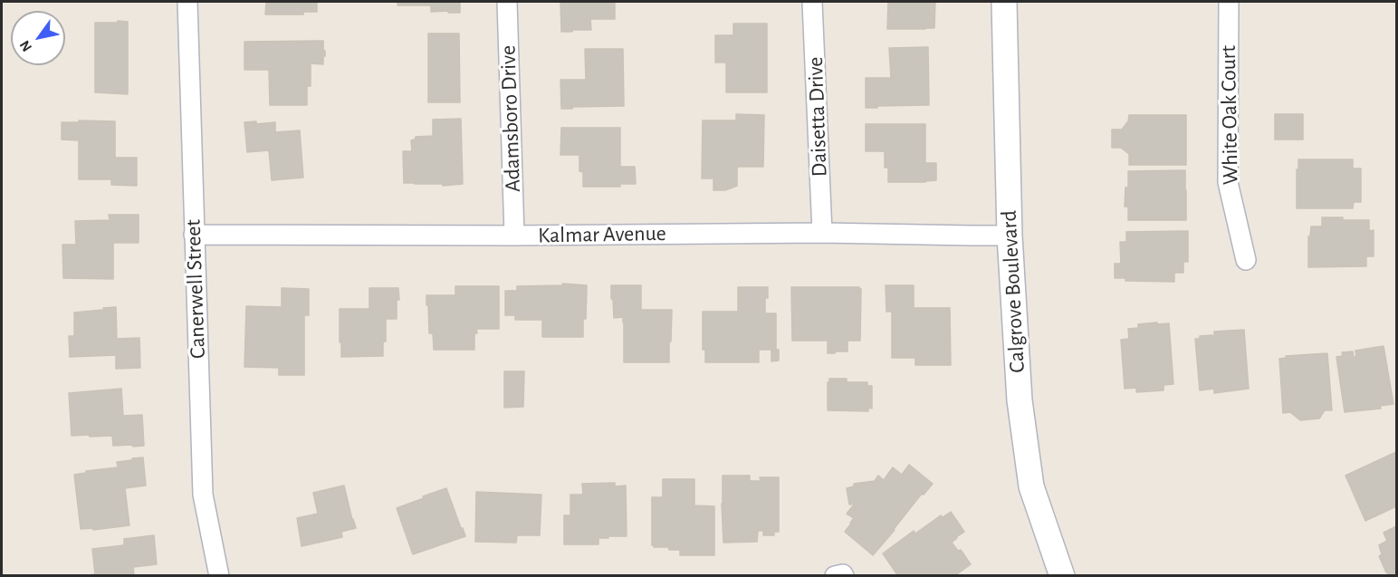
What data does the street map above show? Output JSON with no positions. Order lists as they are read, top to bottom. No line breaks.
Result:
{"streets":{"street":["White Oak Court","Daisetta Drive","Adamsboro Drive","Kalmar Avenue","Canerwell Street","Calgrove Boulevard"]},"crossings":[["Daisetta Drive","Kalmar Avenue"],["Adamsboro Drive","Kalmar Avenue"],["Kalmar Avenue","Canerwell Street"],["Kalmar Avenue","Calgrove Boulevard"]],"north":"bottom left"}
